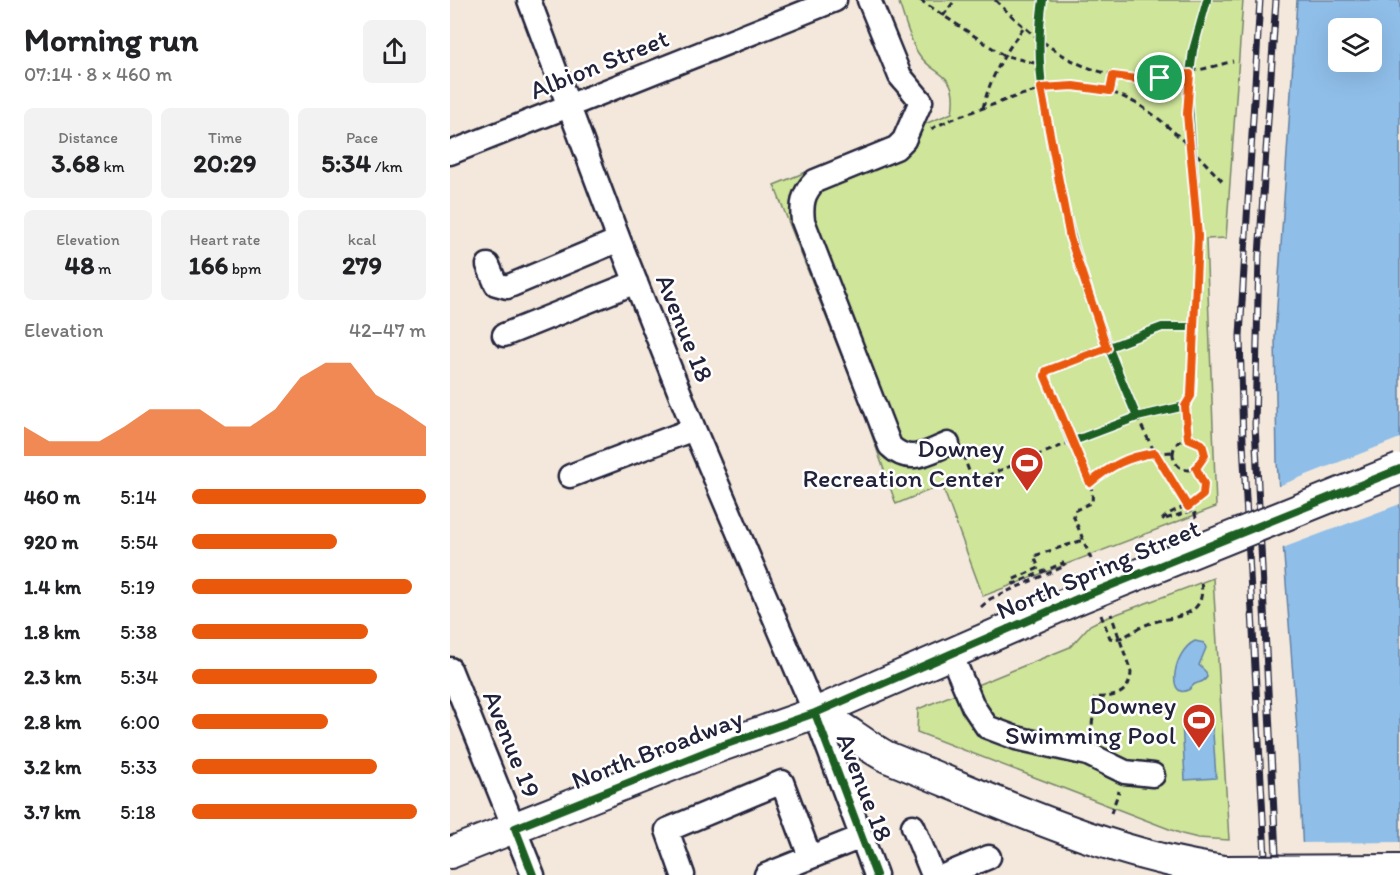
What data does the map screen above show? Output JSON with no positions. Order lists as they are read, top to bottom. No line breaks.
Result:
{"streets":{"main road":["North Spring Street","North Broadway"],"street":["Albion Street","Avenue 18","Avenue 19"]},"crossings":[["Albion Street","Avenue 18"],["Avenue 18","North Spring Street"],["Avenue 18","North Broadway"],["North Spring Street","North Broadway"],["Avenue 19","North Broadway"]],"places":{"sports":["Downey Recreation Center","Downey Swimming Pool"]},"page":{"heading":["Morning run","07:14 · 8 × 460 m"],"stats":[["Distance","3.68 km"],["Time","20:29"],["Pace","5:34 /km"],["Elevation","48 m"],["Heart rate","166 bpm"],["kcal","279"]],"chart":["Elevation","42–47 m"],"list":[{"name":"460 m","note":"5:14"},{"name":"920 m","note":"5:54"},{"name":"1.4 km","note":"5:19"},{"name":"1.8 km","note":"5:38"},{"name":"2.3 km","note":"5:34"},{"name":"2.8 km","note":"6:00"},{"name":"3.2 km","note":"5:33"},{"name":"3.7 km","note":"5:18"}]}}
